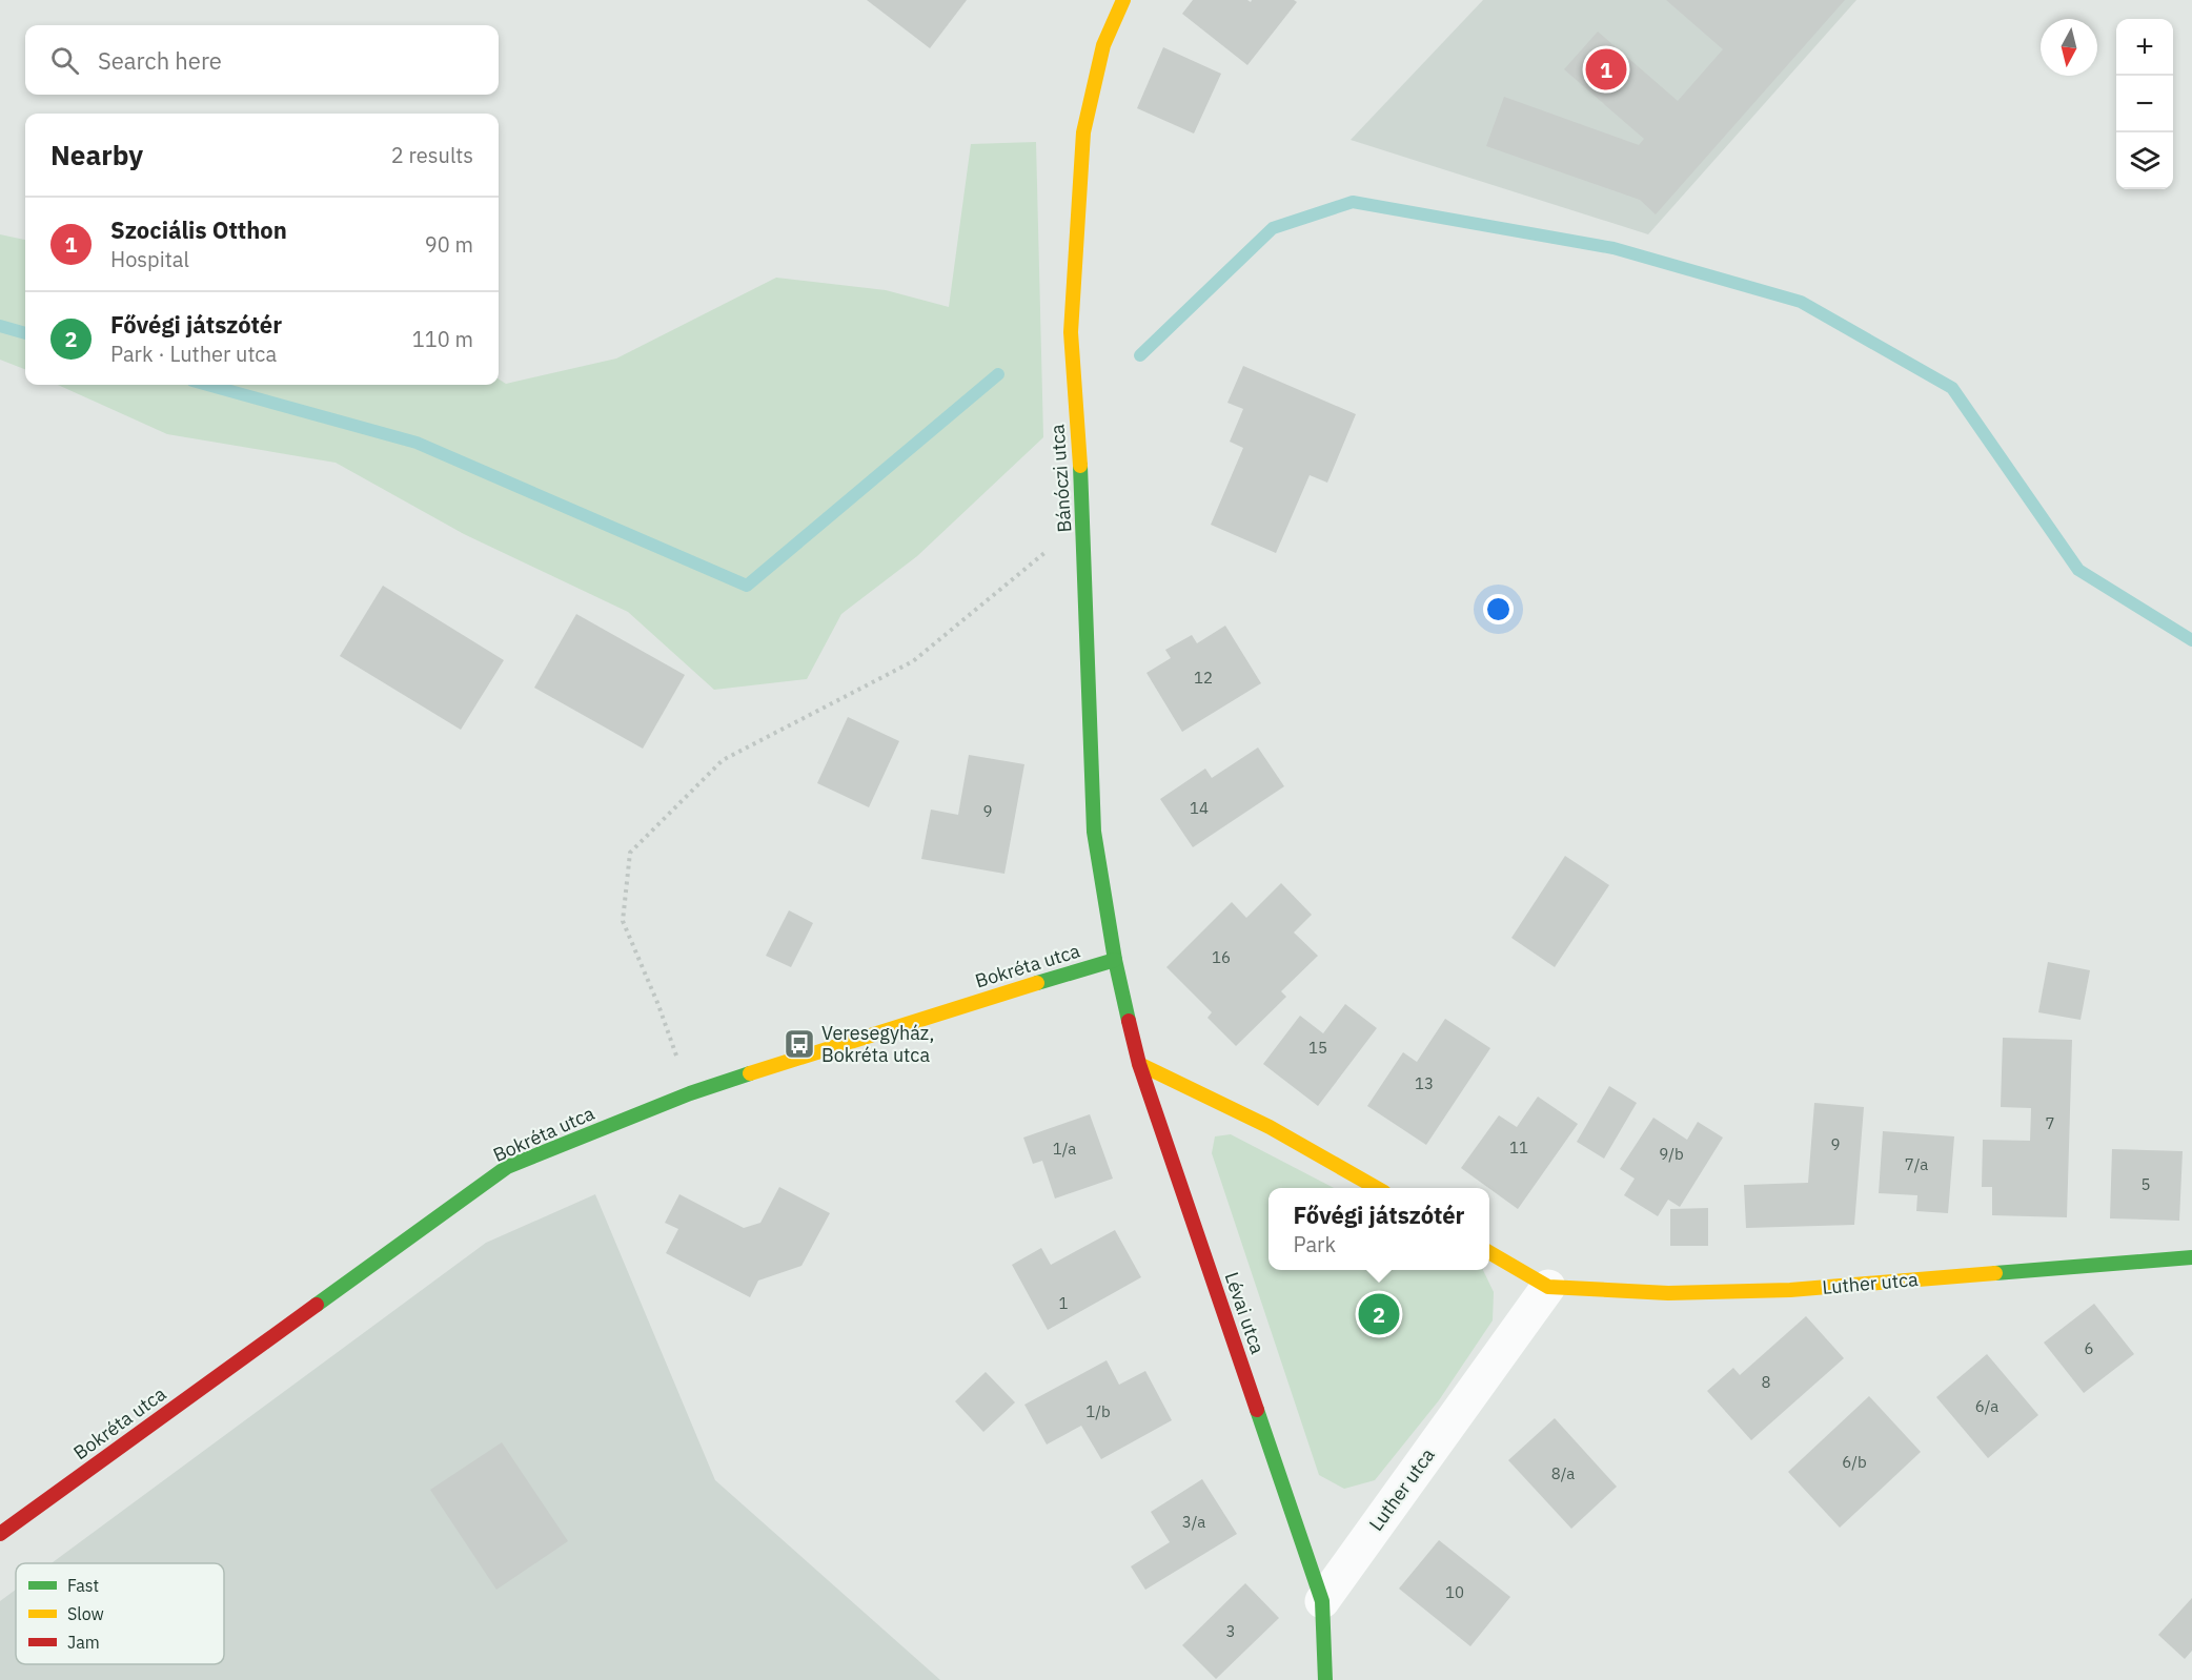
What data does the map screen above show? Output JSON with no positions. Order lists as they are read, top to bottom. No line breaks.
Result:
{"streets":{"street":["Bánóczi utca","Bokréta utca","Luther utca","Lévai utca"]},"crossings":[["Bánóczi utca","Bokréta utca"],["Bánóczi utca","Lévai utca"],["Bokréta utca","Lévai utca"],["Luther utca","Lévai utca"]],"places":{"bus stop":["Veresegyház, Bokréta utca"]},"house_numbers":["12","14","9","16","15","13","7","9","11","1/a","9/b","7/a","5","1","6","8","6/a","1/b","6/b","8/a","3/a","10","3"],"legend":["Fast","Slow","Jam"],"north":"bottom","page":{"map_buttons":["+","−"],"search":"Search here","pins":["1","2"],"heading":["Nearby","2 results"],"list":[{"mark":"1","name":"Szociális Otthon","note":"Hospital","value":"90 m"},{"mark":"2","name":"Fővégi játszótér","note":"Park · Luther utca","value":"110 m"}],"popup":["Fővégi játszótér","Park"]}}
